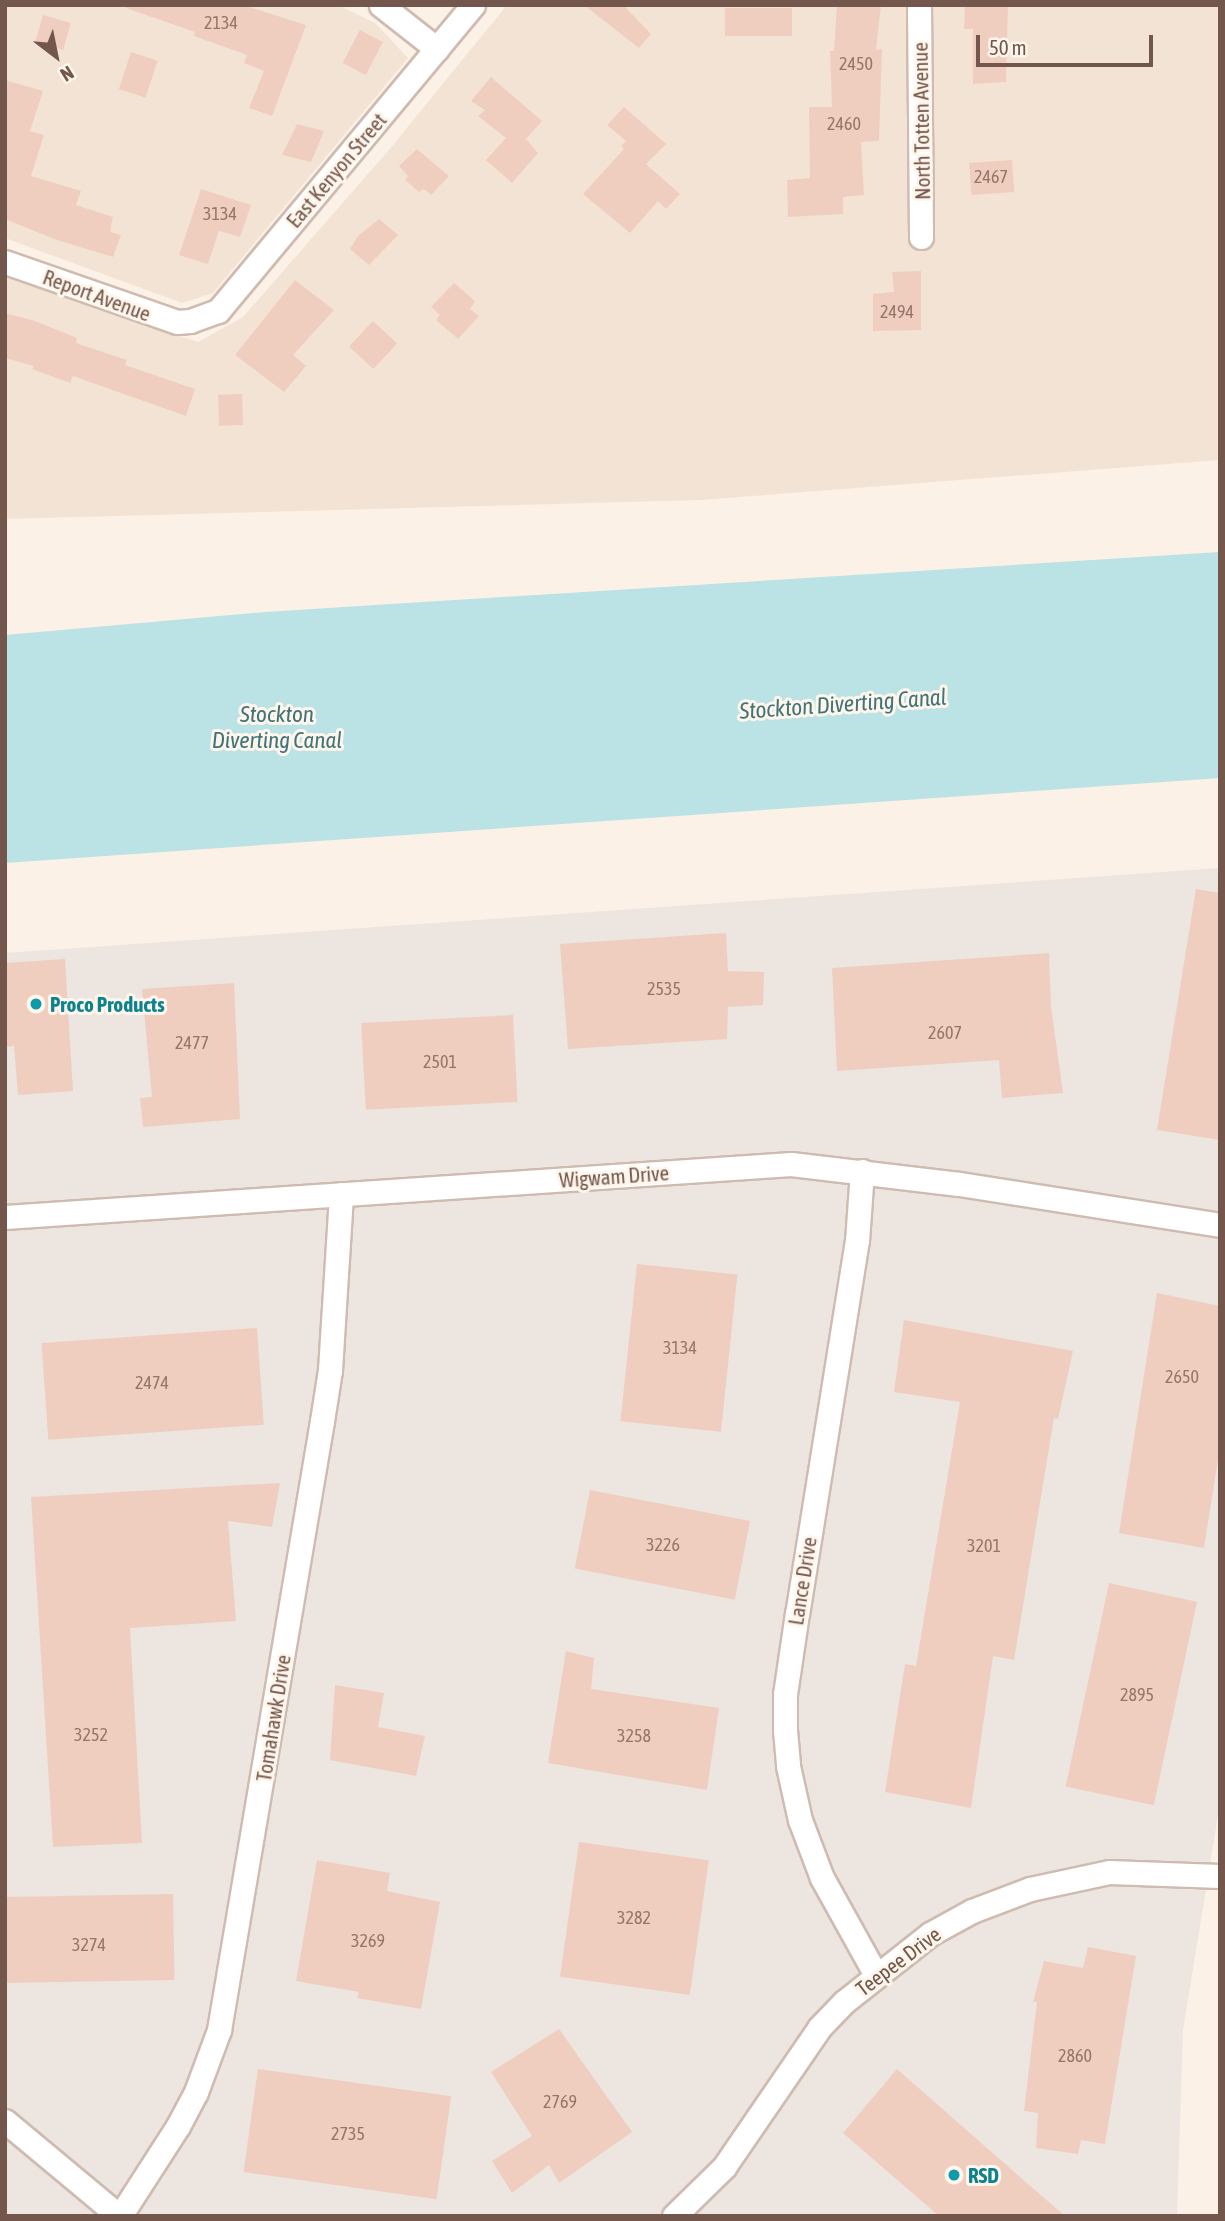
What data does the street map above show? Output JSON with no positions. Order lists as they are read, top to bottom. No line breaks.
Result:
{"streets":{"street":["North Totten Avenue","East Kenyon Street","Report Avenue","Wigwam Drive","Lance Drive","Tomahawk Drive","Teepee Drive"]},"crossings":[["East Kenyon Street","Report Avenue"],["Wigwam Drive","Lance Drive"],["Wigwam Drive","Tomahawk Drive"],["Lance Drive","Teepee Drive"]],"water":["Stockton Diverting Canal"],"places":["Proco Products","RSD"],"house_numbers":["2134","2450","2460","2467","3134","2494","2535","2607","2477","2501","3134","2650","2474","3226","3201","2895","3252","3258","3282","3269","3274","2860","2769","2735"],"scale_bar":"50 m","north":"bottom right"}
